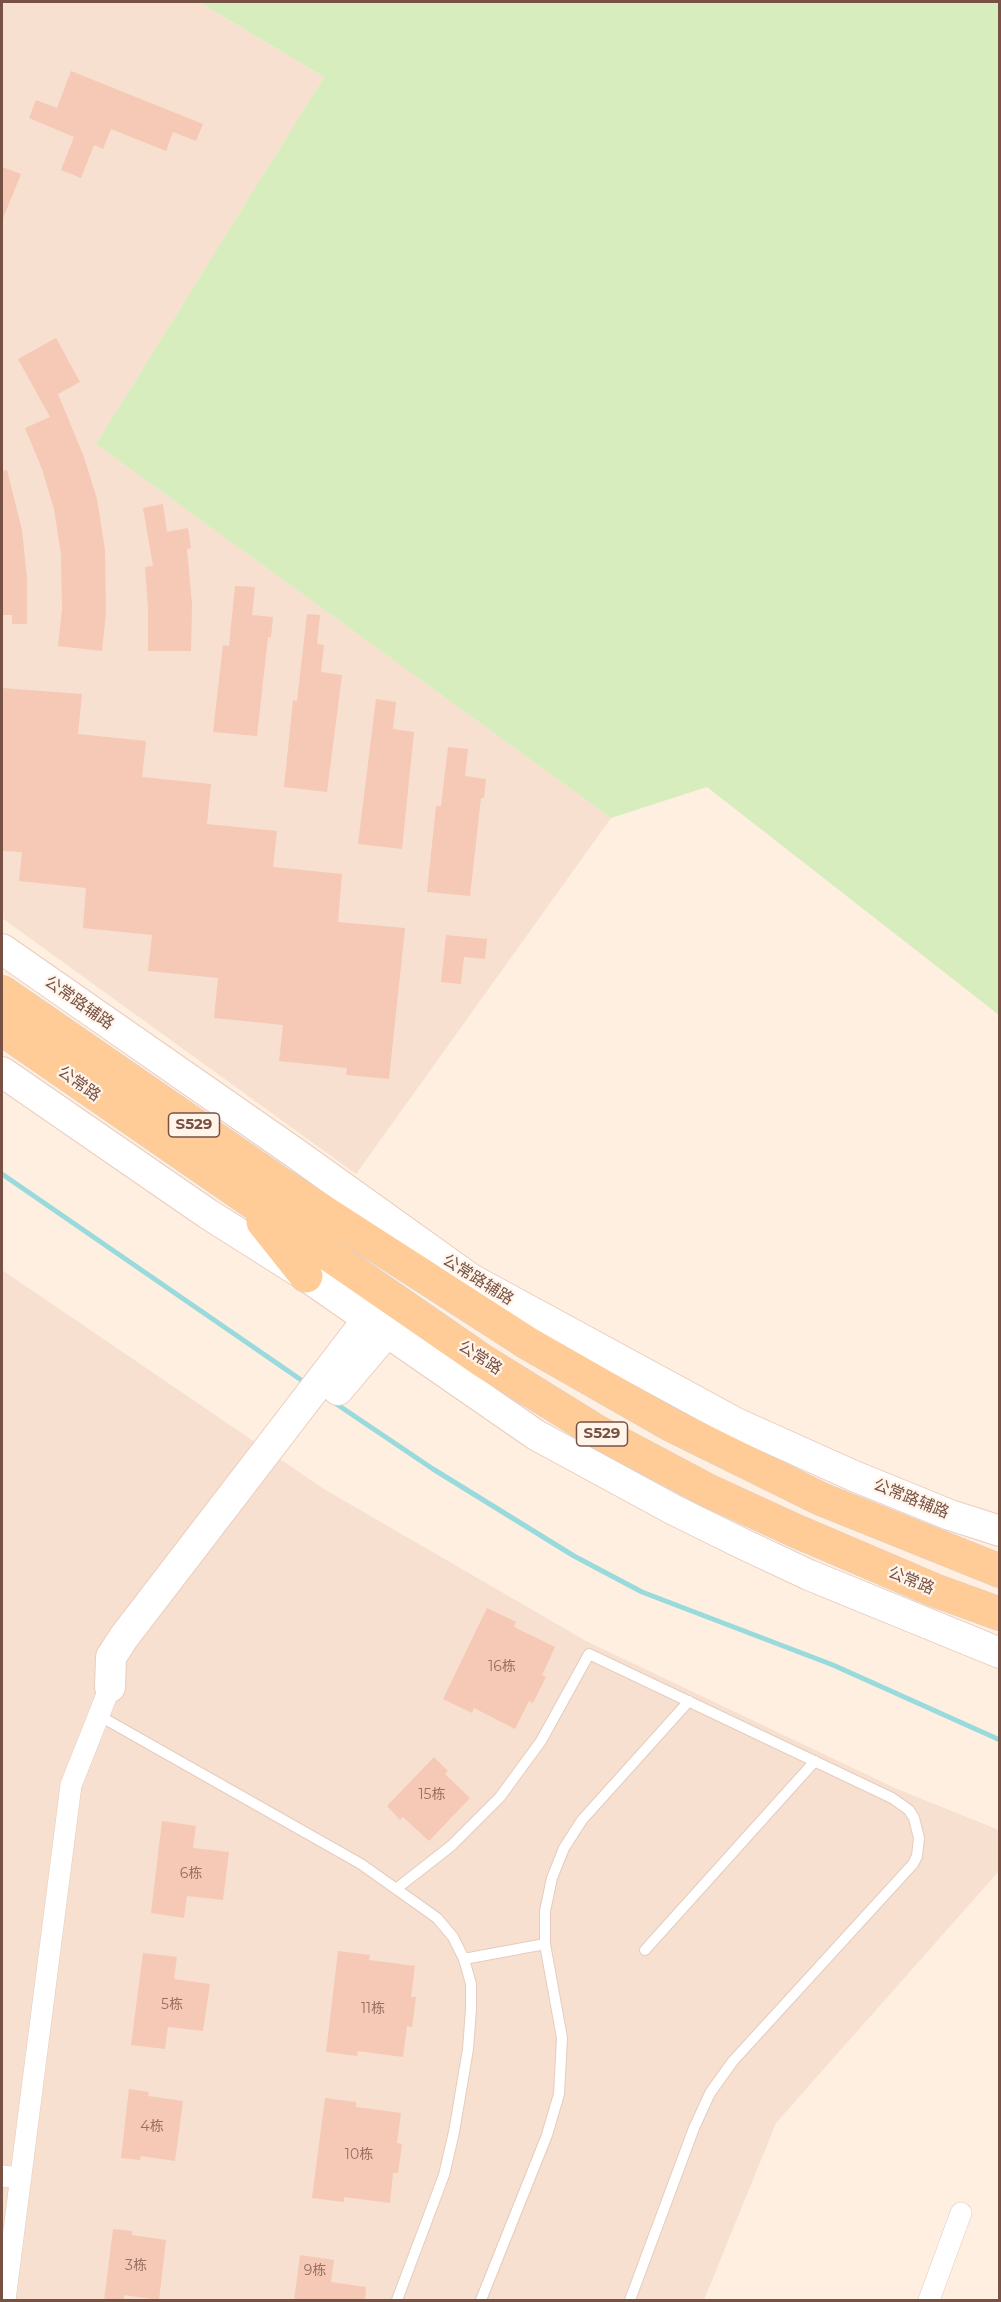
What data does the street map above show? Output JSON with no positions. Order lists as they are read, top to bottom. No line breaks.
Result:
{"streets":{"main road":["公常路辅路","公常路","S529"]},"house_numbers":["16栋","15栋","6栋","5栋","11栋","4栋","10栋","3栋","9栋"]}
